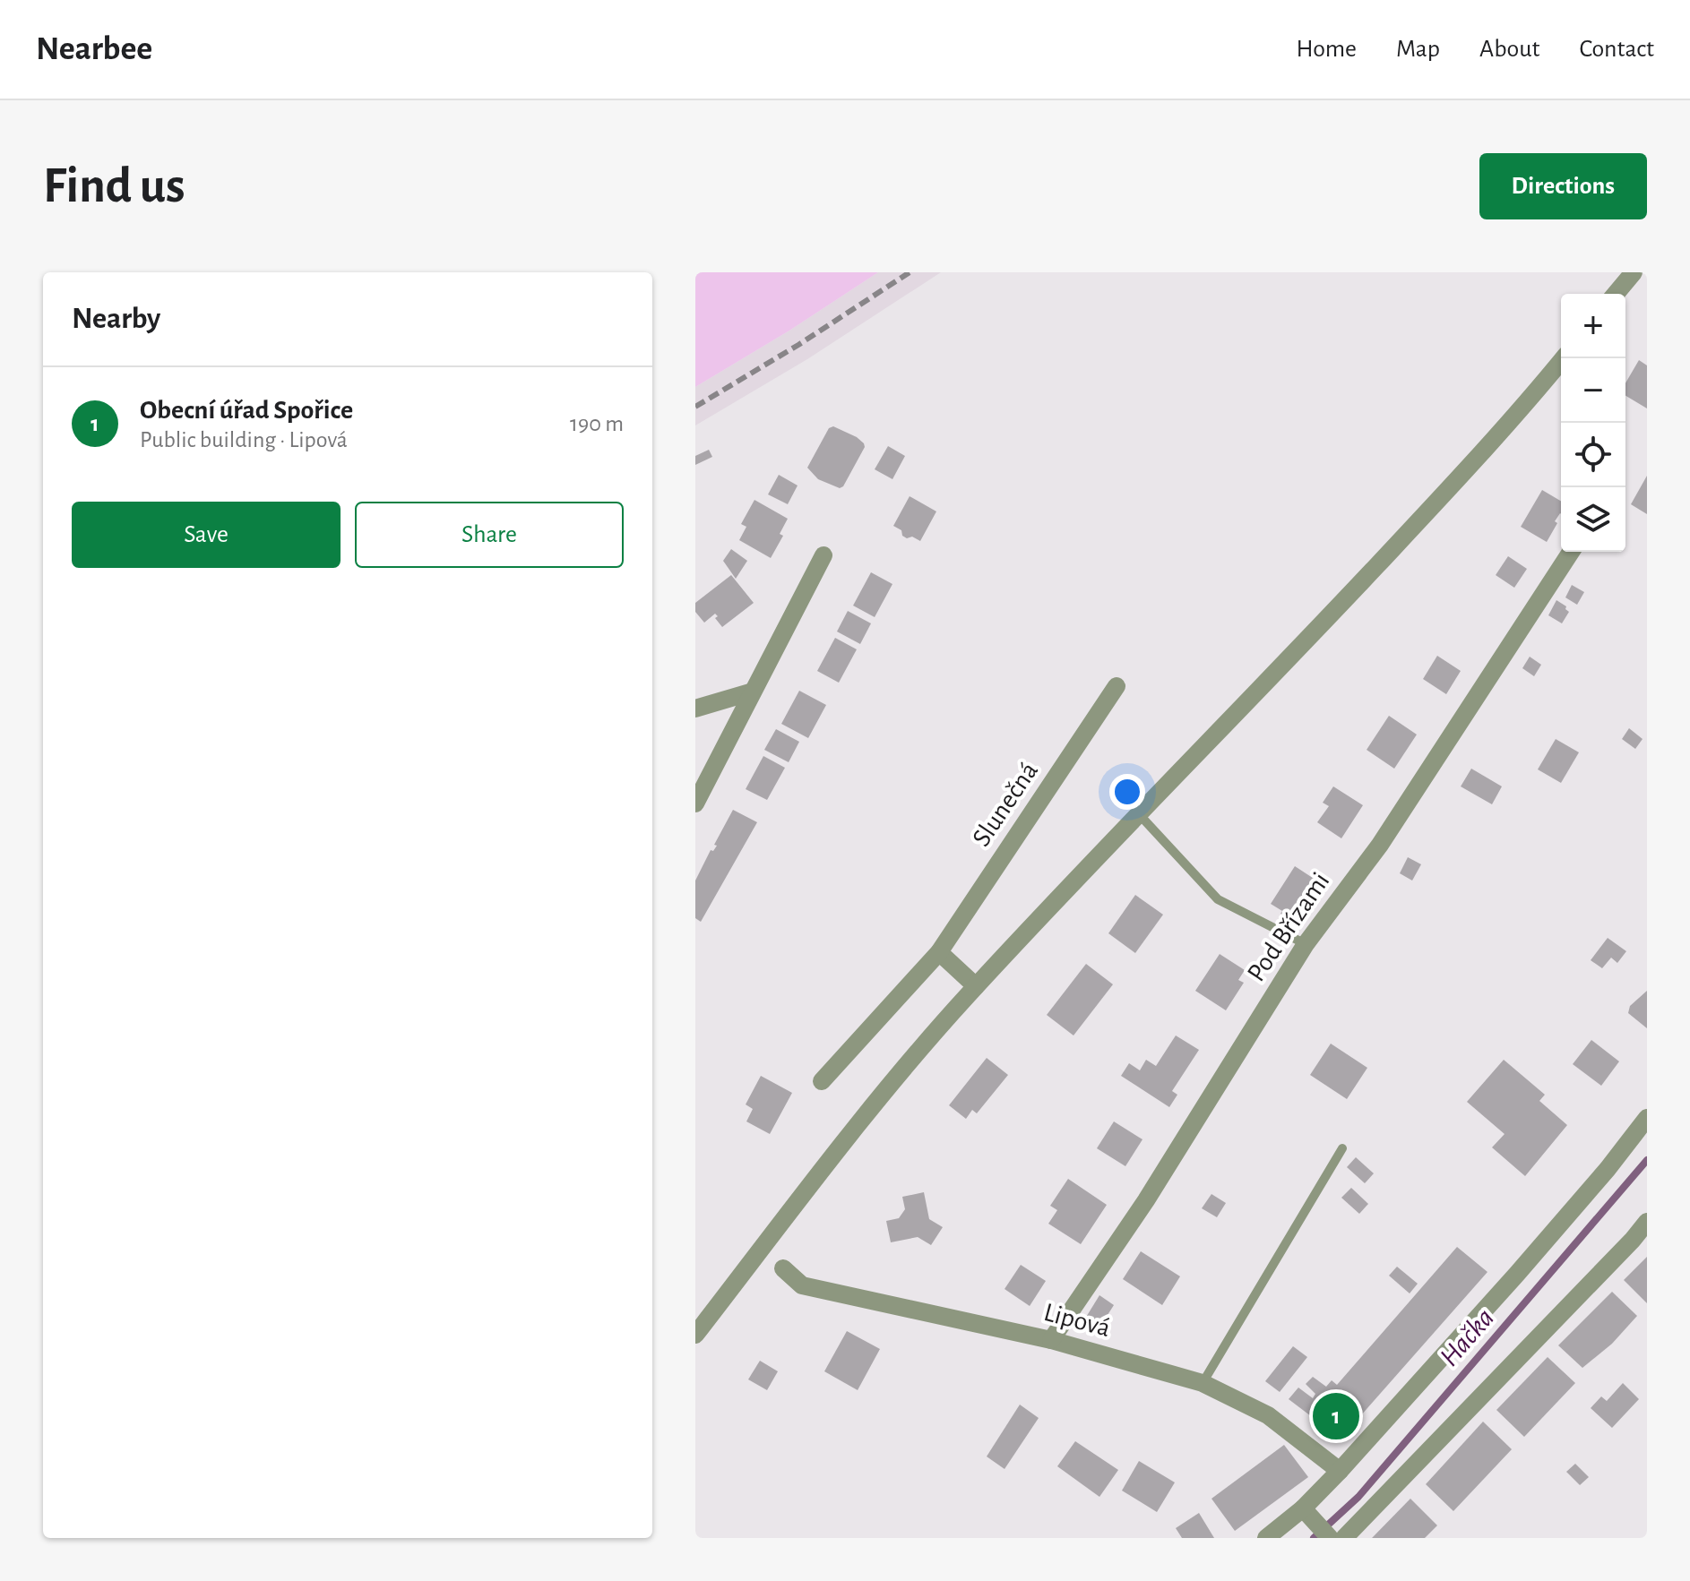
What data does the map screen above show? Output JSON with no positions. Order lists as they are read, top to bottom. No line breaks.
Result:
{"streets":{"street":["Slunečná","Pod Břízami","Lipová"]},"crossings":[["Pod Břízami","Lipová"]],"water":["Hačka"],"page":{"header":"Nearbee","nav":["Home","Map","About","Contact"],"buttons":["Directions",["Save","Share"]],"title":"Find us","heading":"Nearby","map_buttons":["+","−"],"list":[{"mark":"1","name":"Obecní úřad Spořice","note":"Public building · Lipová","value":"190 m"}],"pins":"1"}}
